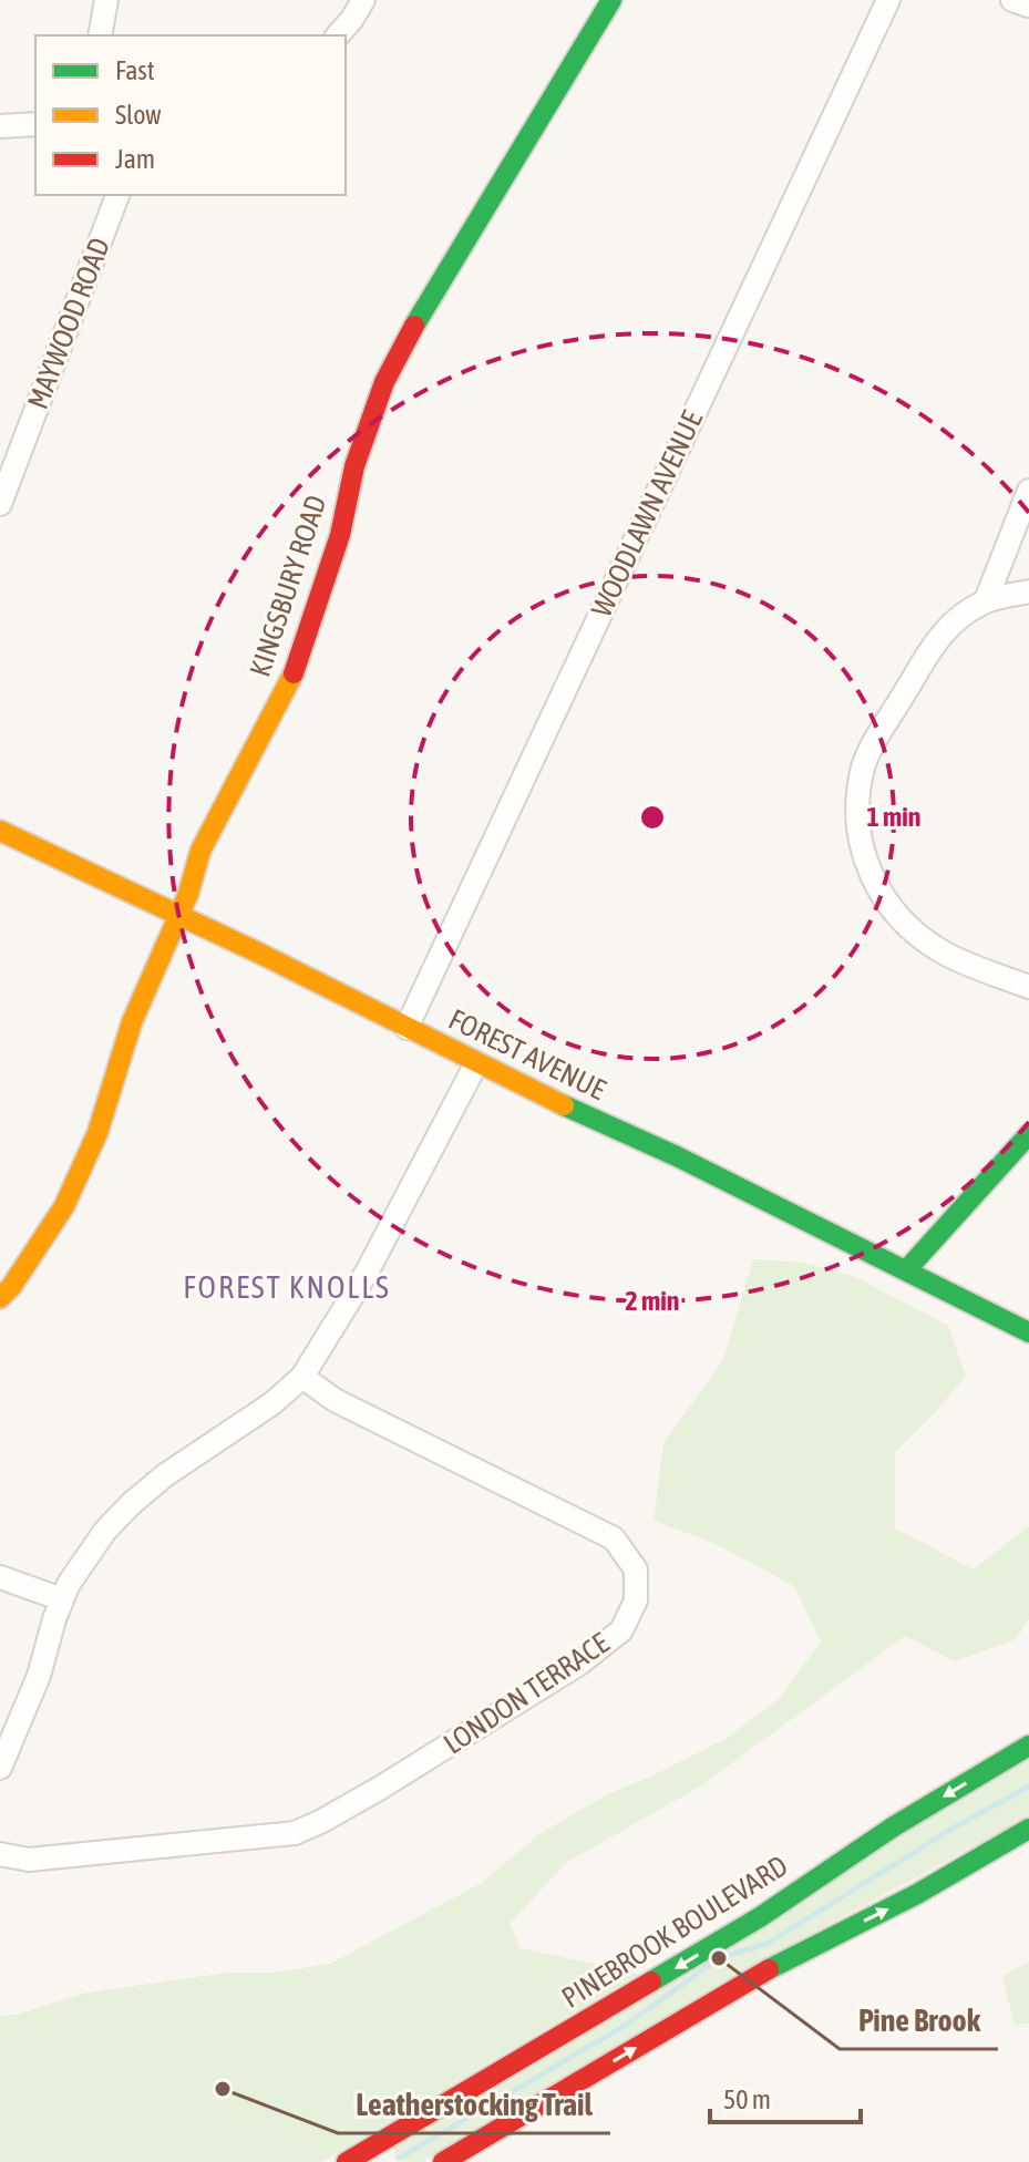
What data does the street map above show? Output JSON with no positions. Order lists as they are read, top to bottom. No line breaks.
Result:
{"streets":{"street":["MAYWOOD ROAD","WOODLAWN AVENUE","KINGSBURY ROAD","FOREST AVENUE","LONDON TERRACE","PINEBROOK BOULEVARD"]},"crossings":[["WOODLAWN AVENUE","FOREST AVENUE"],["KINGSBURY ROAD","FOREST AVENUE"]],"districts":["FOREST KNOLLS"],"places":["Pine Brook","Leatherstocking Trail"],"legend":["Fast","Slow","Jam"],"scale_bar":"50 m","rings":["1 min","2 min"]}
